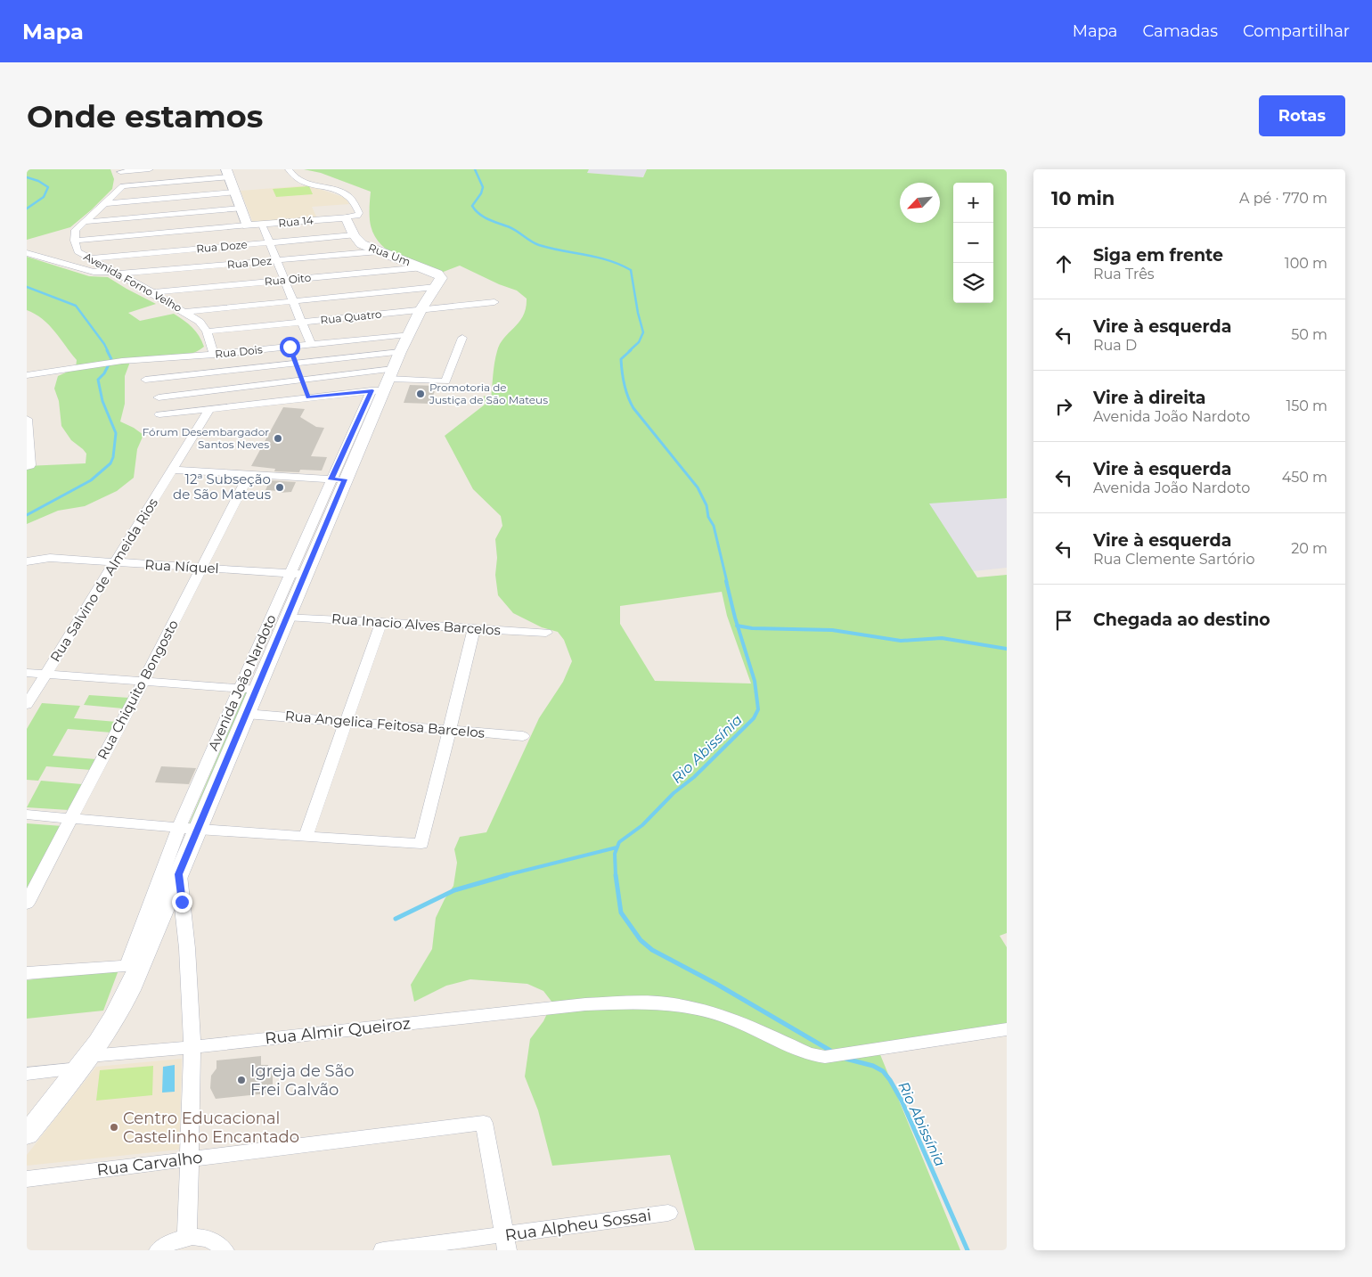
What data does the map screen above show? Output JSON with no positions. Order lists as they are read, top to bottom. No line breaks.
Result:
{"streets":{"street":["Rua 14","Rua Doze","Rua Um","Rua Dez","Rua Oito","Avenida Forno Velho","Rua Quatro","Rua Dois","Rua Níquel","Rua Salvino de Almeida Rios","Rua Inacio Alves Barcelos","Avenida João Nardoto","Rua Chiquito Bongosto","Rua Angelica Feitosa Barcelos","Rua Almir Queiroz","Rua Carvalho","Rua Alpheu Sossai"]},"crossings":[["Rua 14","Rua Um"],["Rua Doze","Rua Um"],["Rua Doze","Avenida Forno Velho"],["Rua Um","Rua Dez"],["Rua Um","Rua Oito"],["Rua Um","Avenida João Nardoto"],["Rua Dez","Avenida Forno Velho"],["Rua Oito","Avenida Forno Velho"],["Avenida Forno Velho","Rua Quatro"],["Avenida Forno Velho","Rua Dois"],["Rua Quatro","Avenida João Nardoto"],["Rua Dois","Avenida João Nardoto"],["Rua Níquel","Rua Salvino de Almeida Rios"],["Rua Níquel","Avenida João Nardoto"],["Rua Níquel","Rua Chiquito Bongosto"],["Rua Inacio Alves Barcelos","Avenida João Nardoto"],["Avenida João Nardoto","Rua Angelica Feitosa Barcelos"],["Avenida João Nardoto","Rua Almir Queiroz"],["Rua Carvalho","Rua Alpheu Sossai"]],"water":["Rio Abissínia"],"places":["Promotoria de Justiça de São Mateus","Fórum Desembargador Santos Neves","12ª Subseção de São Mateus","Igreja de São Frei Galvão","Centro Educacional Castelinho Encantado"],"north":"bottom left","page":{"header":"Mapa","nav":["Mapa","Camadas","Compartilhar"],"buttons":"Rotas","title":"Onde estamos","heading":["10 min","A pé · 770 m"],"map_buttons":["+","−"],"list":[["Siga em frente","Rua Três","100 m"],["Vire à esquerda","Rua D","50 m"],["Vire à direita","Avenida João Nardoto","150 m"],["Vire à esquerda","Avenida João Nardoto","450 m"],["Vire à esquerda","Rua Clemente Sartório","20 m"],"Chegada ao destino"]}}
